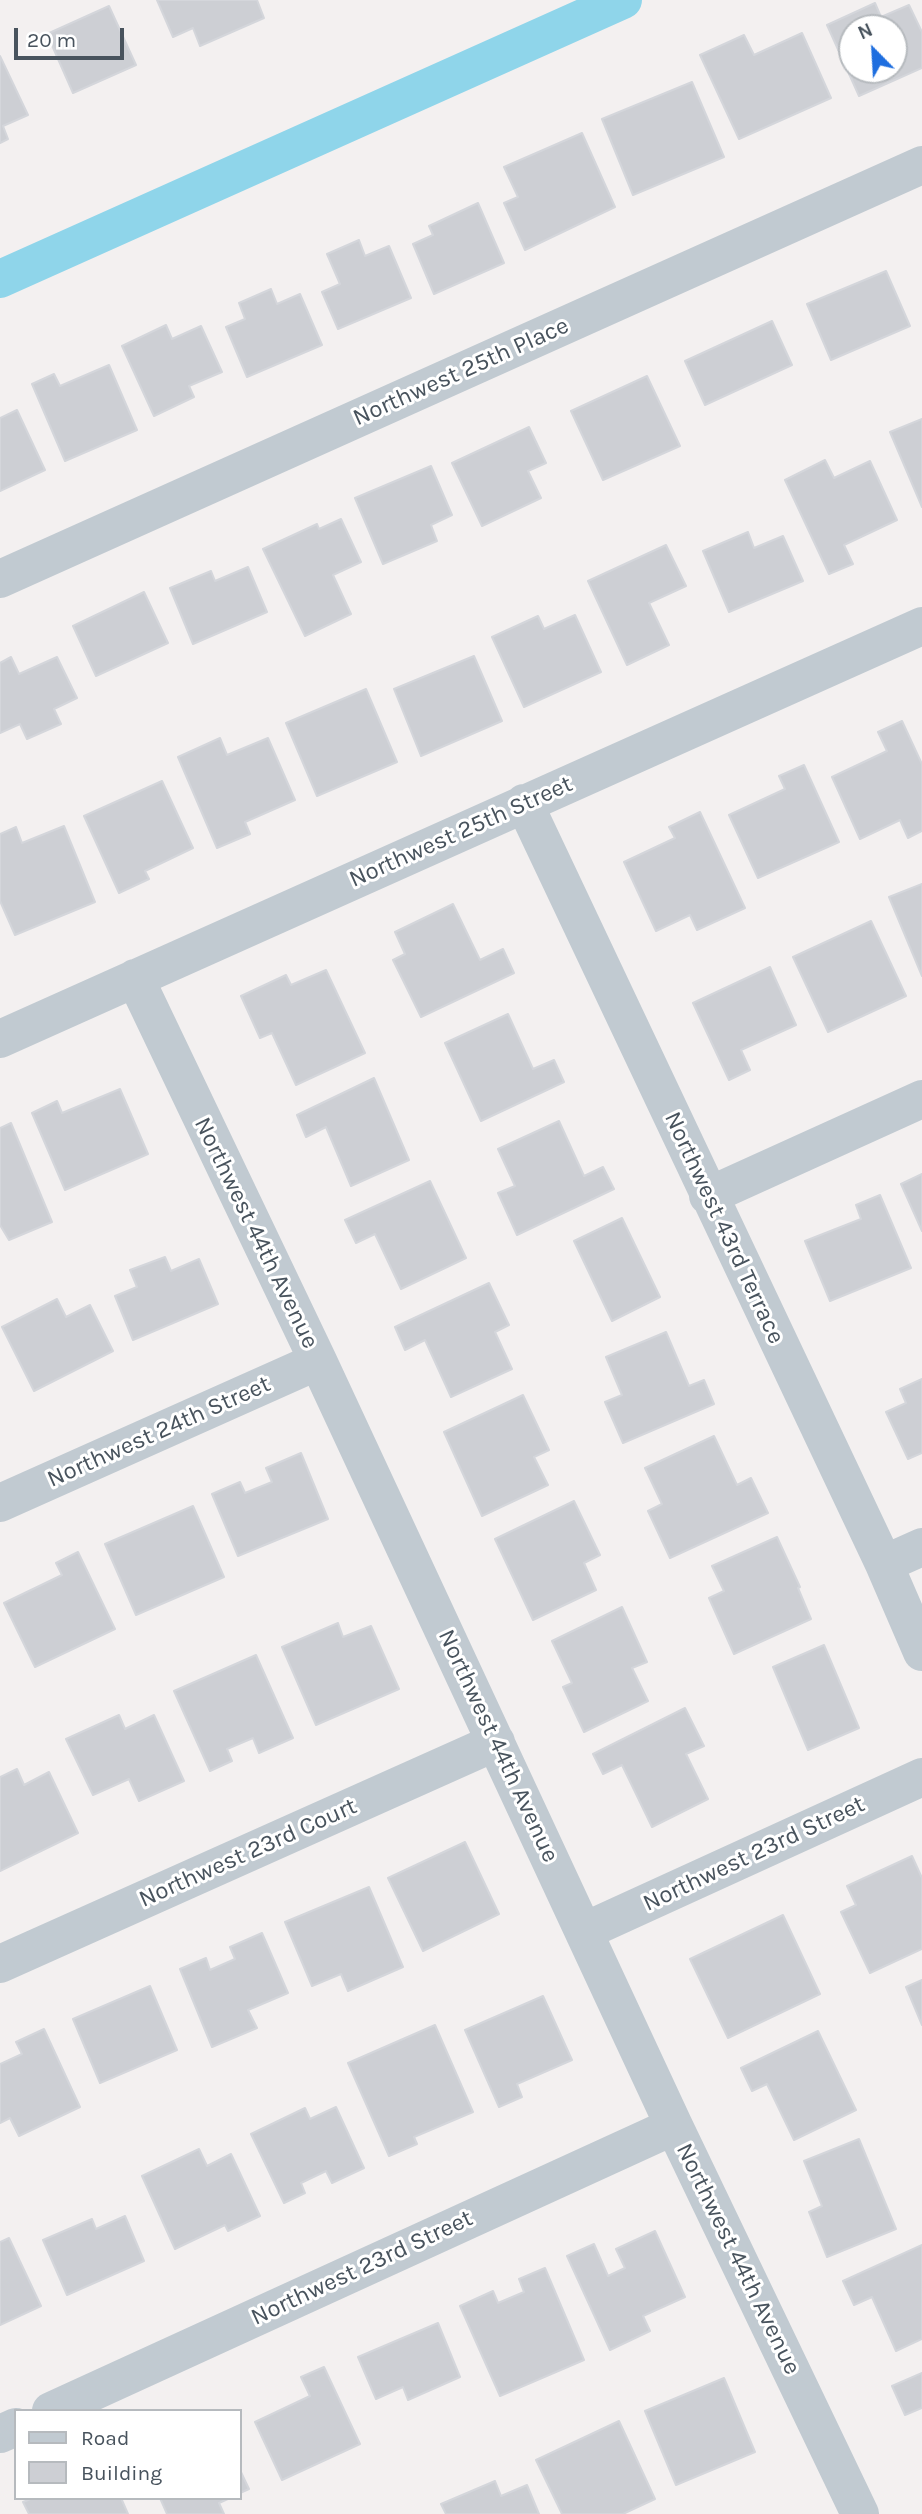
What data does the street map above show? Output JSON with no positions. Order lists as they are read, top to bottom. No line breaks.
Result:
{"streets":{"street":["Northwest 25th Place","Northwest 25th Street","Northwest 43rd Terrace","Northwest 44th Avenue","Northwest 24th Street","Northwest 23rd Court","Northwest 23rd Street"]},"crossings":[["Northwest 25th Street","Northwest 43rd Terrace"],["Northwest 25th Street","Northwest 44th Avenue"],["Northwest 44th Avenue","Northwest 24th Street"],["Northwest 44th Avenue","Northwest 23rd Court"],["Northwest 44th Avenue","Northwest 23rd Street"]],"legend":["Road","Building"],"scale_bar":"20 m","north":"top left"}
